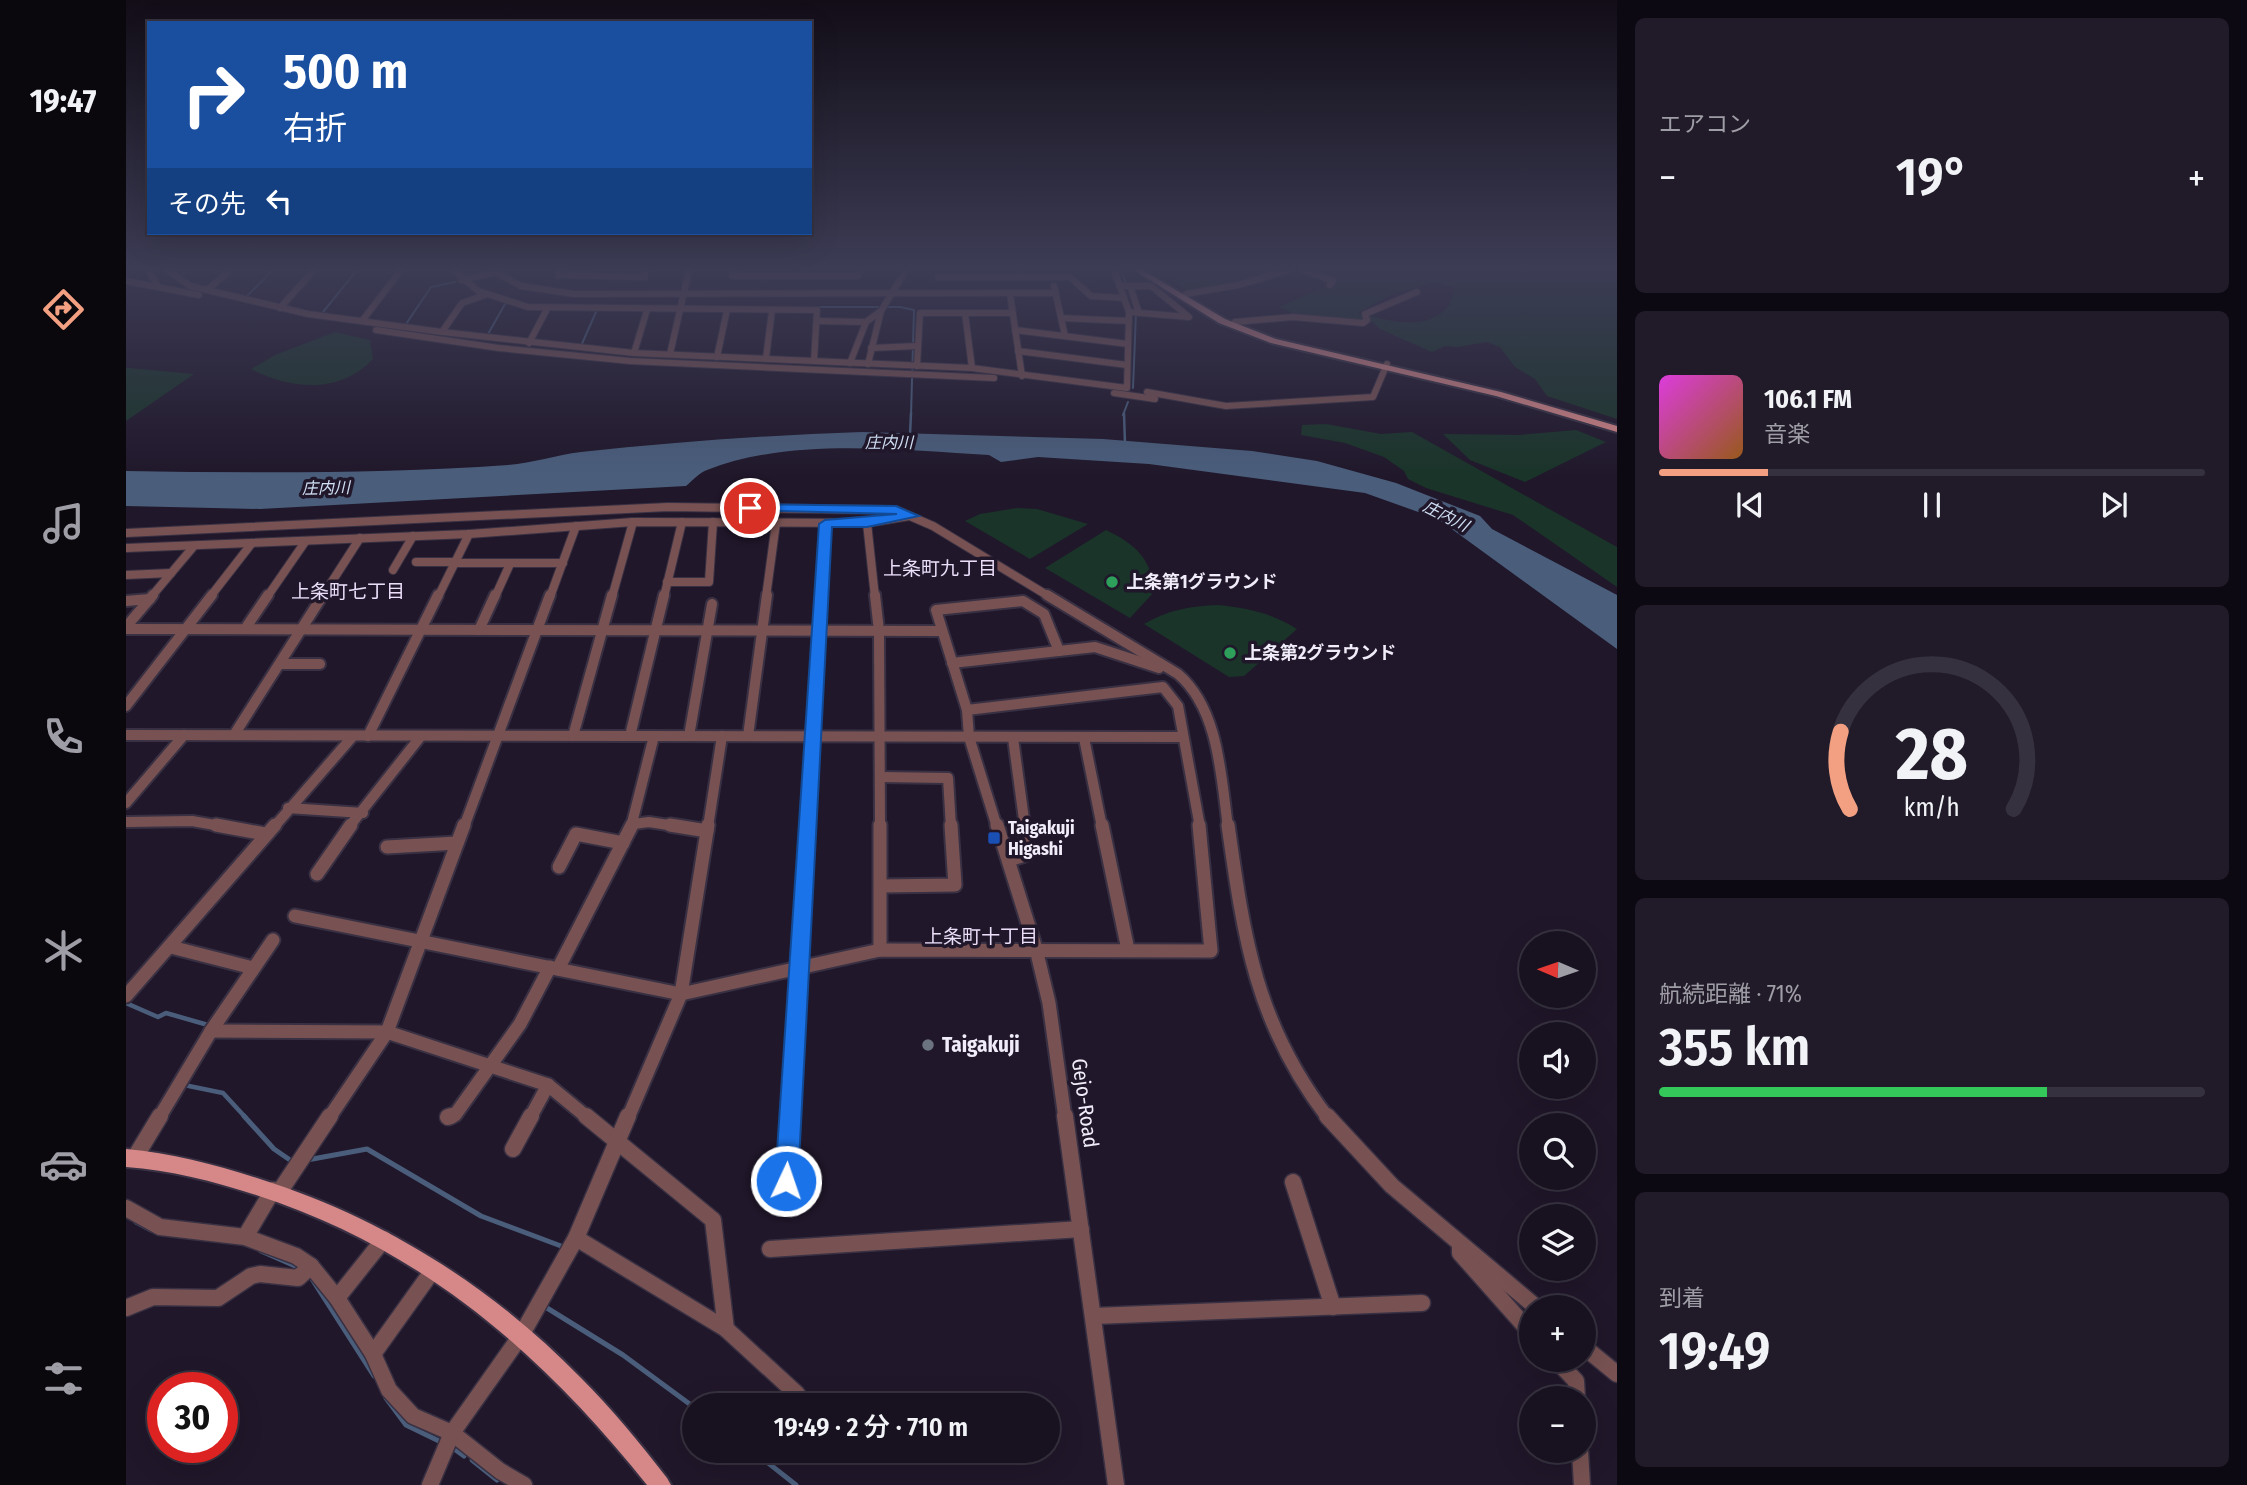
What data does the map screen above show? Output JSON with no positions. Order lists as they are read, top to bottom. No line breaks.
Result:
{"streets":{"street":["Gejo-Road"]},"districts":["上条町九丁目","上条町七丁目","上条町十丁目"],"water":["庄内川"],"places":{"other":["上条第1グラウンド","上条第2グラウンド","Taigakuji"],"transit":["Taigakuji Higashi"]},"north":"left","page":{"tabs":"19:47","tile":["エアコン",["航続距離 · 71%","355 km"],["到着","19:49"]],"turn":["500 m","右折"],"heat":["−","19°","+"],"then":"その先","song":["106.1 FM","音楽"],"map_buttons":["+","−"],"limit":"30","trip":"19:49 · 2 分 · 710 m","gauge":["28","km/h"]}}
